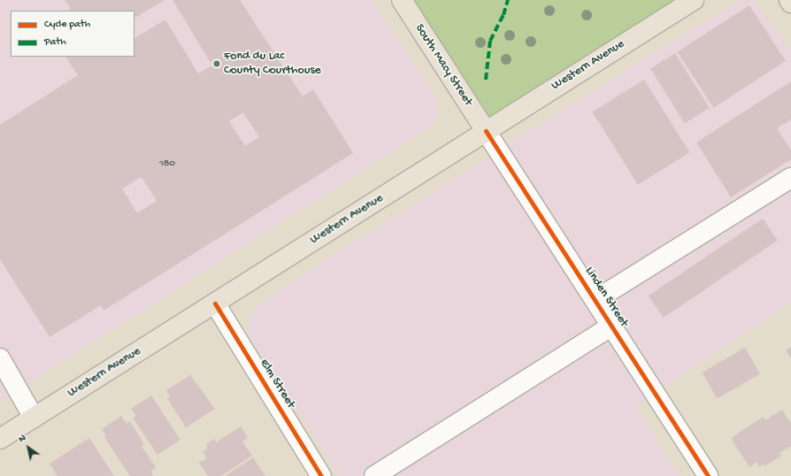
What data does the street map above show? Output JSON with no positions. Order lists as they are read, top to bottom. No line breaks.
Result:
{"streets":{"main road":["South Macy Street","Western Avenue"],"street":["Linden Street","Elm Street"]},"crossings":[["South Macy Street","Western Avenue"],["South Macy Street","Linden Street"],["Western Avenue","Linden Street"],["Western Avenue","Elm Street"]],"places":["Fond du Lac County Courthouse"],"house_numbers":["180"],"legend":["Cycle path","Path"],"north":"top left"}
